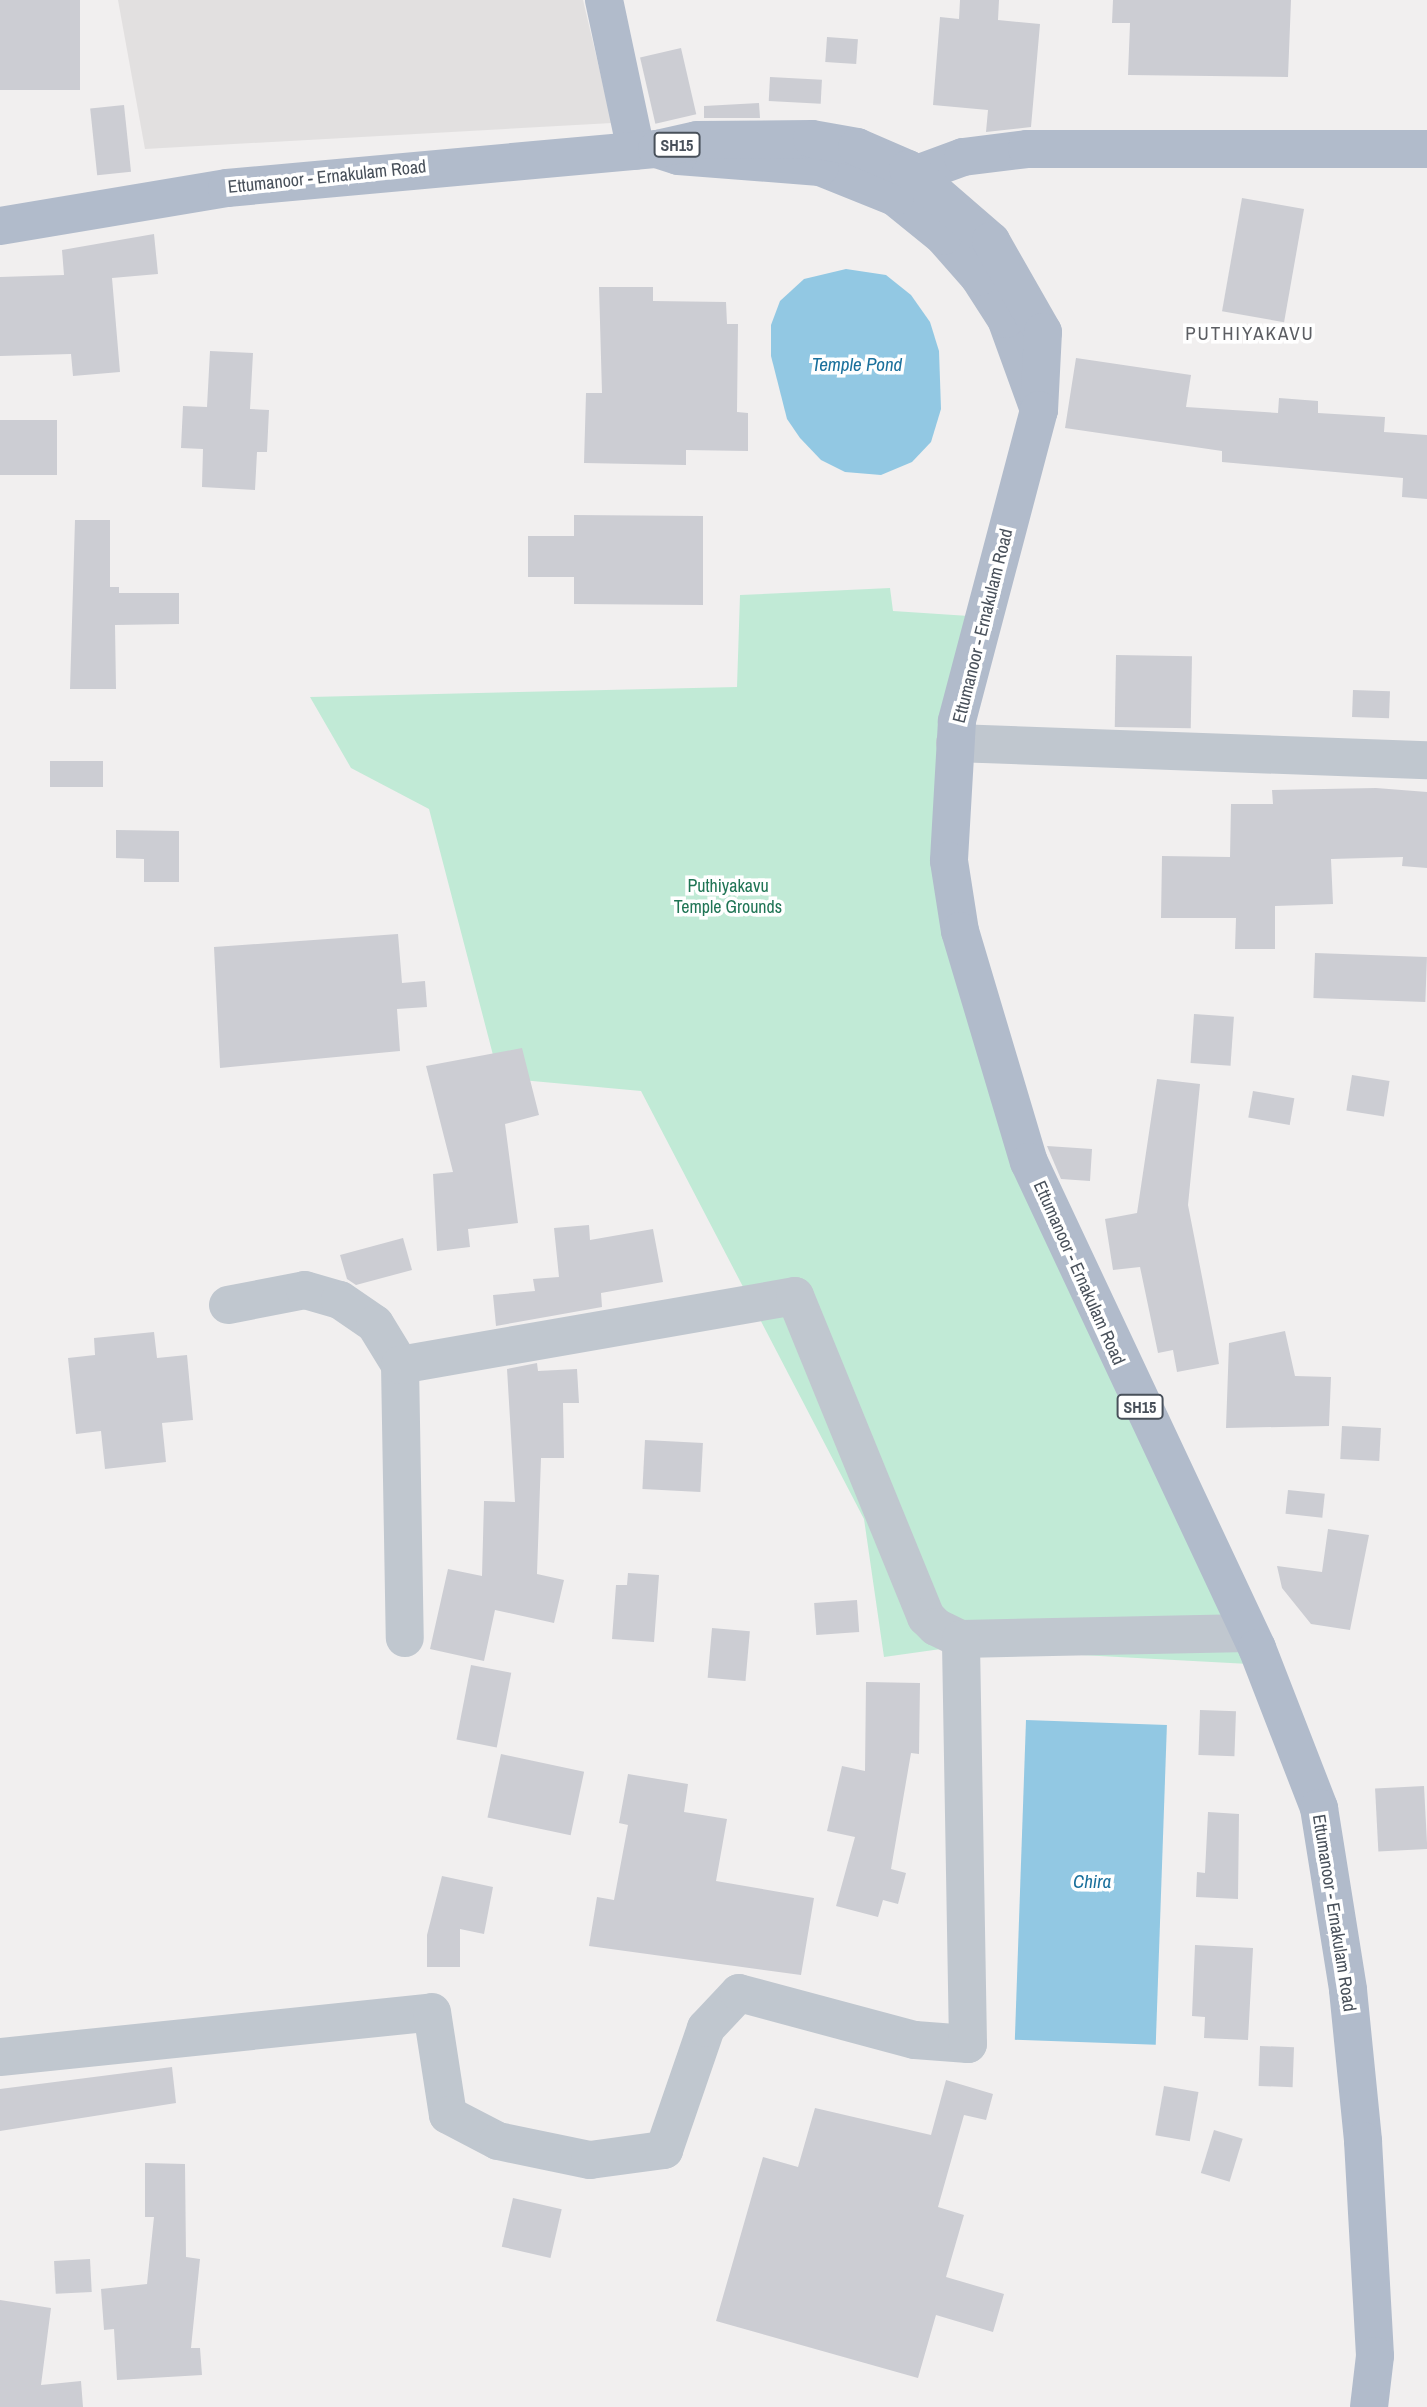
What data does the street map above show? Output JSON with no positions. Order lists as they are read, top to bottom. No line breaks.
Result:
{"streets":{"main road":["SH15","Ettumanoor - Ernakulam Road"]},"districts":["PUTHIYAKAVU"],"water":["Temple Pond","Chira"],"parks":["Puthiyakavu Temple Grounds"]}
